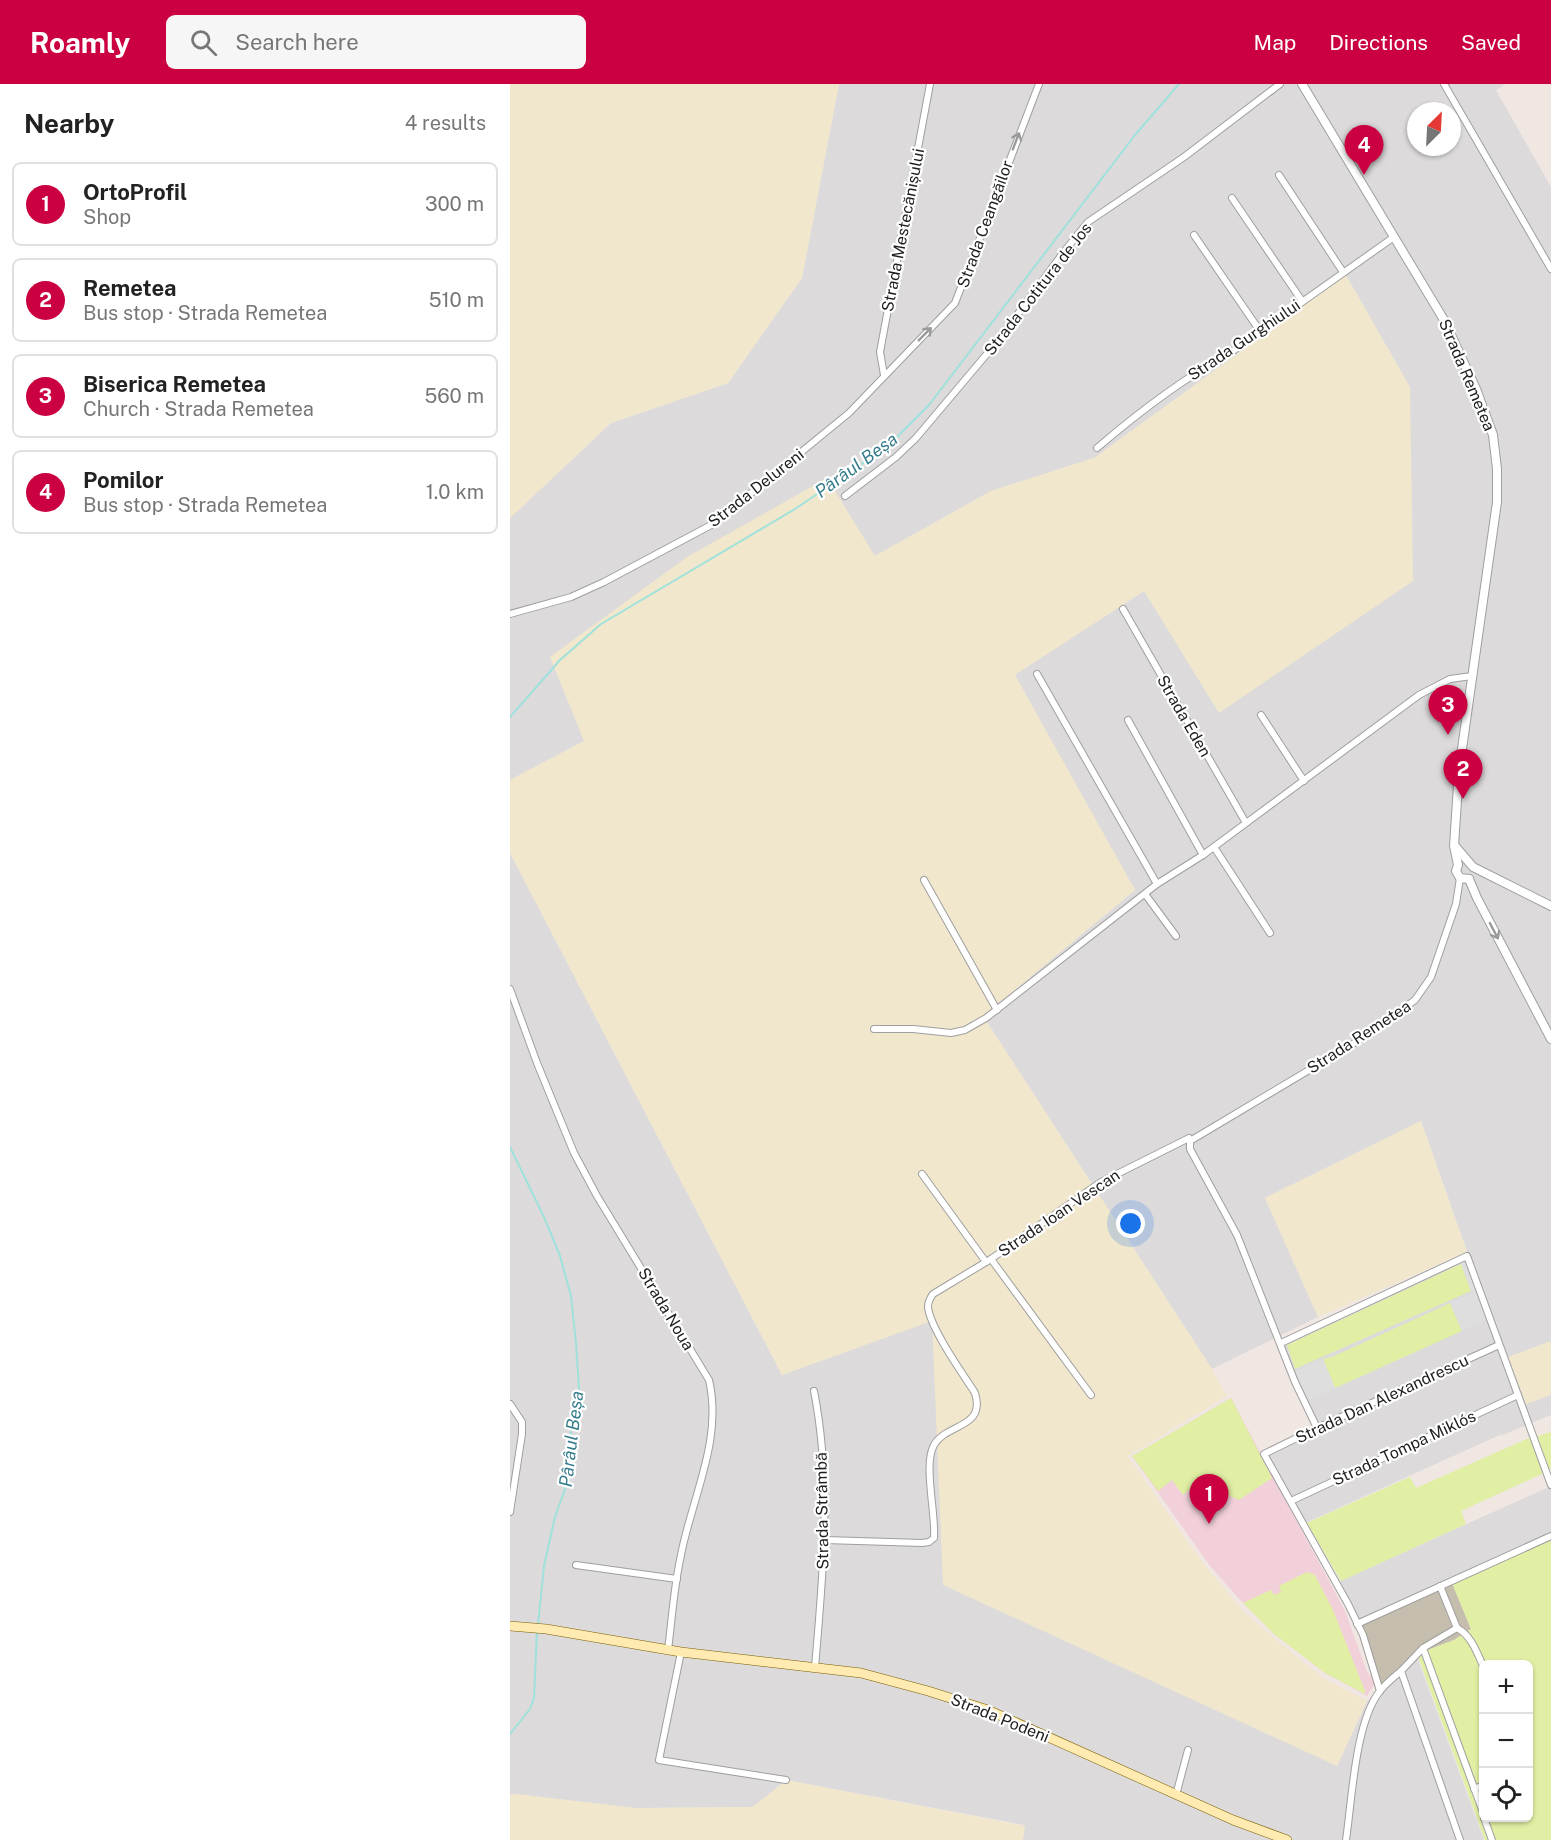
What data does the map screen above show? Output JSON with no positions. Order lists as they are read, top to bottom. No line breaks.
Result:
{"streets":{"main road":["Strada Podeni"],"street":["Strada Ceangăilor","Strada Mestecănișului","Strada Cotitura de Jos","Strada Gurghiului","Strada Remetea","Strada Delureni","Strada Eden","Strada Ioan Vescan","Strada Noua","Strada Dan Alexandrescu","Strada Tompa Miklós","Strada Strâmbă"]},"crossings":[["Strada Ceangăilor","Strada Mestecănișului"],["Strada Ceangăilor","Strada Delureni"],["Strada Mestecănișului","Strada Delureni"],["Strada Gurghiului","Strada Remetea"],["Strada Remetea","Strada Ioan Vescan"],["Strada Ioan Vescan","Strada Strâmbă"],["Strada Noua","Strada Podeni"],["Strada Dan Alexandrescu","Strada Tompa Miklós"],["Strada Strâmbă","Strada Podeni"]],"one_way":["Strada Ceangăilor"],"water":["Pârâul Beșa"],"north":"top right","page":{"header":"Roamly","search":"Search here","nav":["Map","Directions","Saved"],"heading":["Nearby","4 results"],"pins":["4","3","2","1"],"list":[{"mark":"1","name":"OrtoProfil","note":"Shop","value":"300 m"},{"mark":"2","name":"Remetea","note":"Bus stop · Strada Remetea","value":"510 m"},{"mark":"3","name":"Biserica Remetea","note":"Church · Strada Remetea","value":"560 m"},{"mark":"4","name":"Pomilor","note":"Bus stop · Strada Remetea","value":"1.0 km"}],"map_buttons":["+","−"]}}
